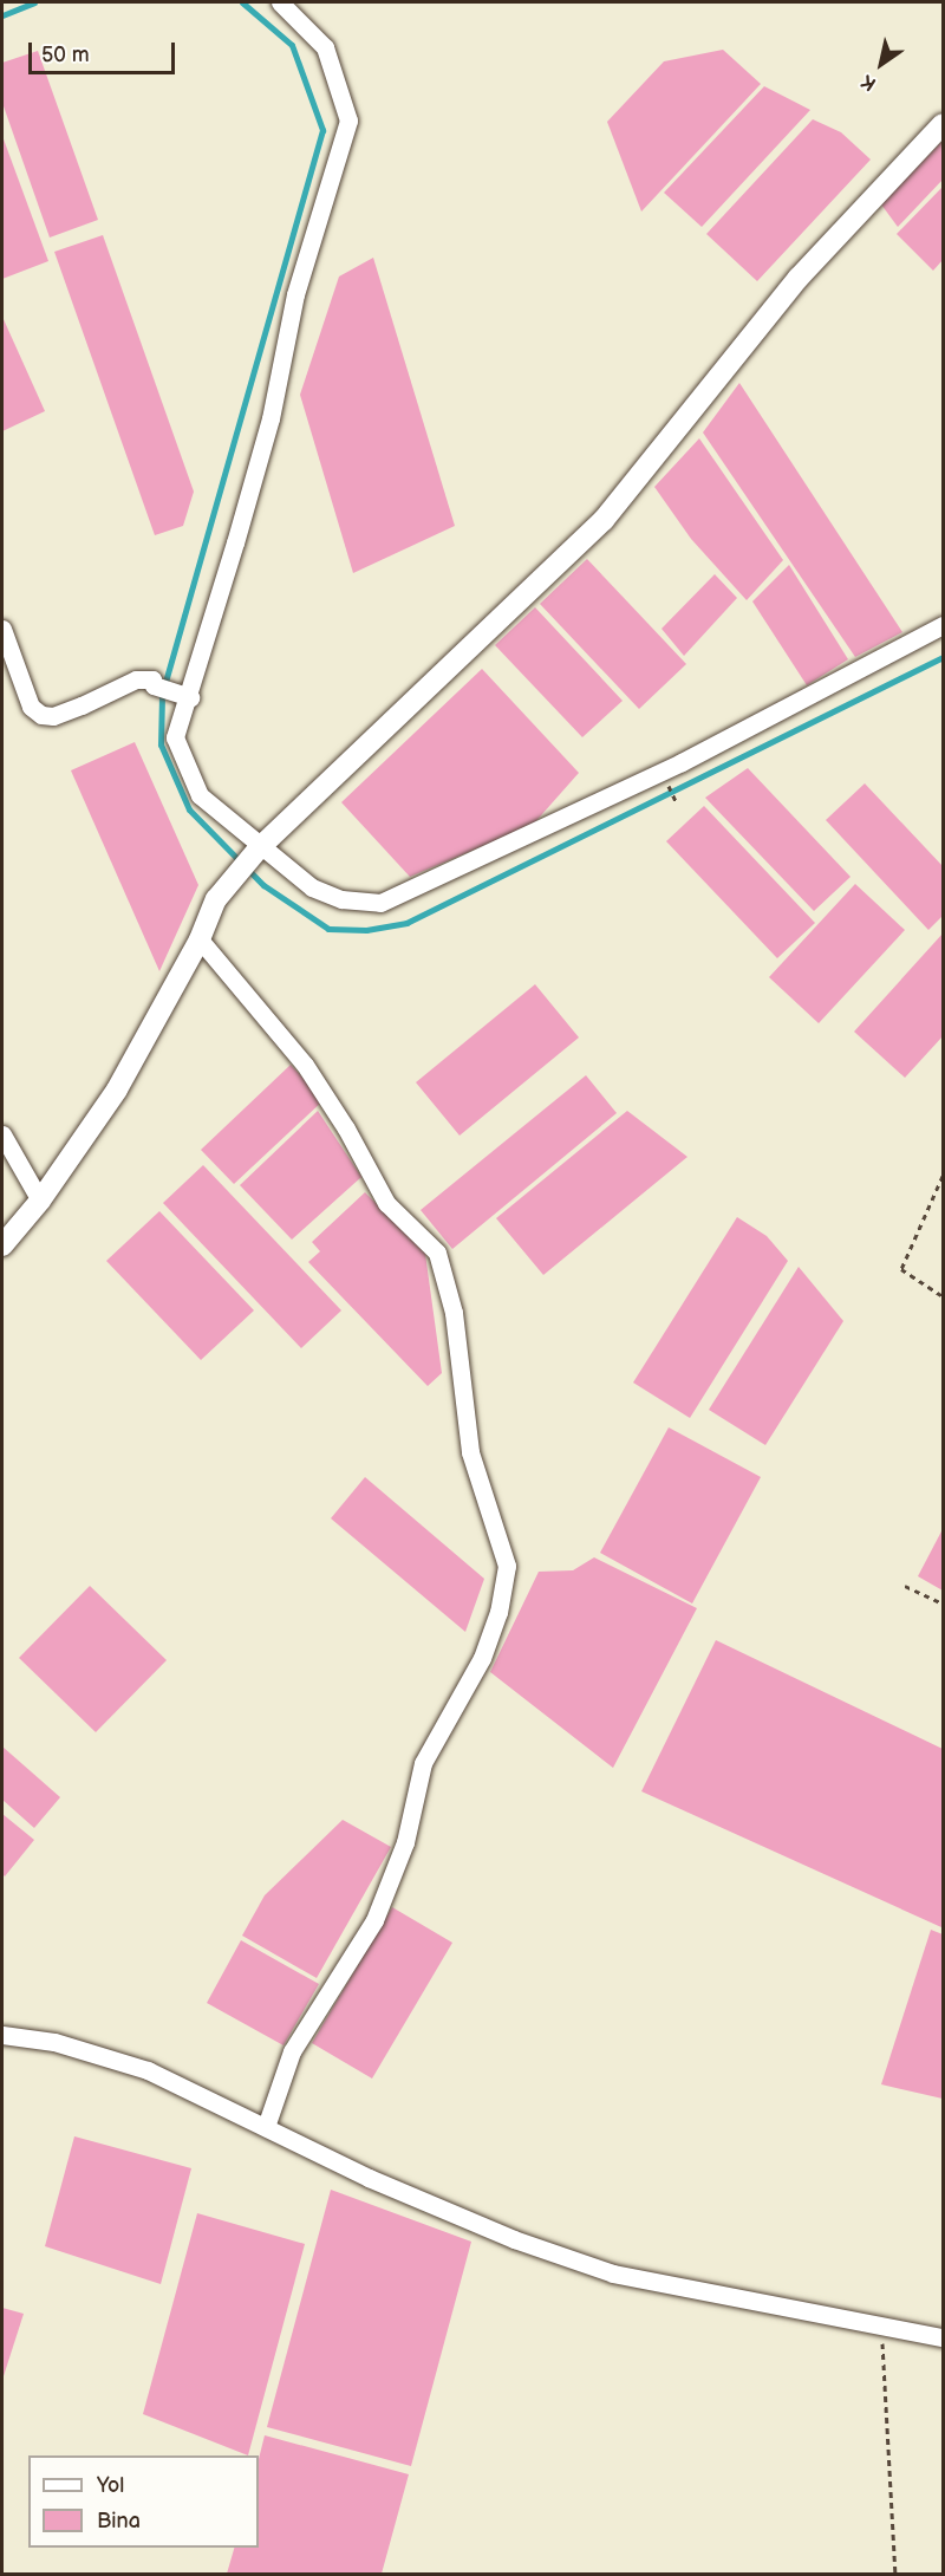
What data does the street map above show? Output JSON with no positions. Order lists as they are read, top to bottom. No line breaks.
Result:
{"legend":["Yol","Bina"],"scale_bar":"50 m","north":"bottom left"}
